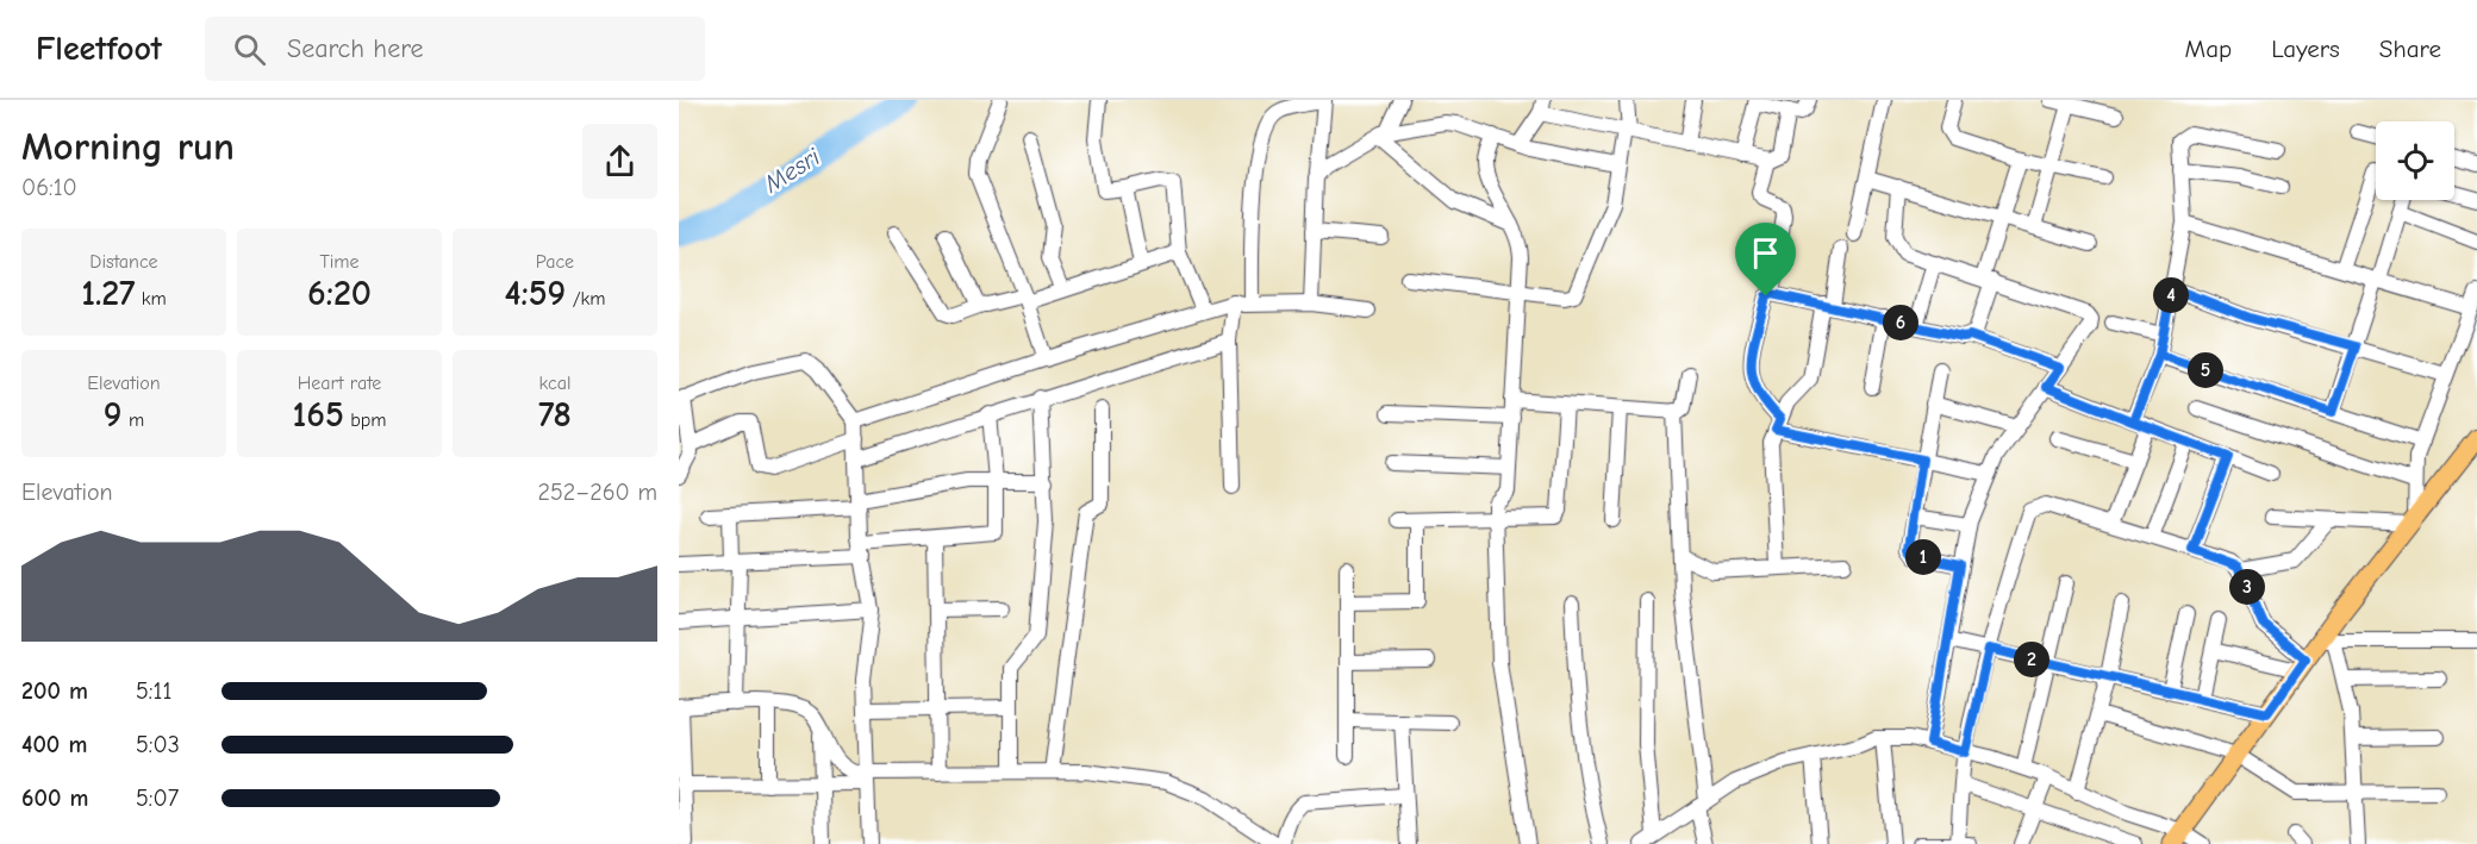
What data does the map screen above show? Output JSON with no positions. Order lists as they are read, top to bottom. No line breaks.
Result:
{"water":["Mesri"],"page":{"header":"Fleetfoot","search":"Search here","nav":["Map","Layers","Share"],"heading":["Morning run","06:10"],"stats":[["Distance","1.27 km"],["Time","6:20"],["Pace","4:59 /km"],["Elevation","9 m"],["Heart rate","165 bpm"],["kcal","78"]],"pins":["4","6","5","1","3","2"],"chart":["Elevation","252–260 m"],"list":[{"name":"200 m","note":"5:11"},{"name":"400 m","note":"5:03"},{"name":"600 m","note":"5:07"}]}}
